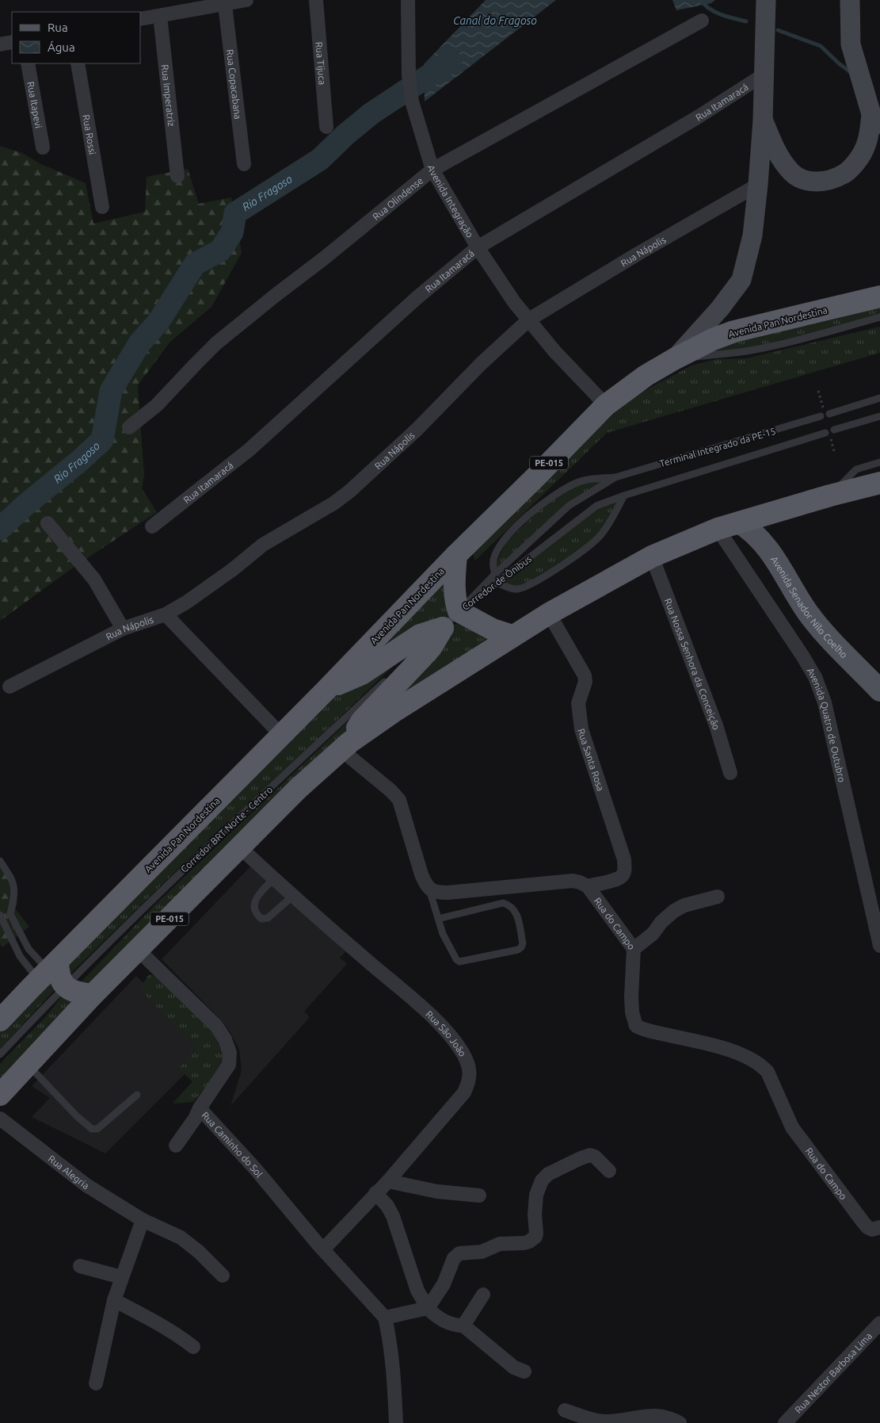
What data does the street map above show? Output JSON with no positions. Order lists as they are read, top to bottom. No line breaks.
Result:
{"streets":{"highway":["Avenida Pan Nordestina","PE-015"],"main road":["Avenida Senador Nilo Coelho"],"street":["Rua Tijuca","Rua Copacabana","Rua Imperatriz","Rua Itamaracá","Rua Itapevi","Rua Rossi","Rua Olindense","Avenida Integração","Rua Nápolis","Rua Nossa Senhora da Conceição","Avenida Quatro de Outubro","Rua Santa Rosa","Rua do Campo","Rua São João","Rua Caminho do Sol","Rua Alegria","Rua Nestor Barbosa Lima"],"lane":["Terminal Integrado da PE-15","Corredor de Ônibus","Corredor BRT Norte - Centro"]},"crossings":[["Rua Itamaracá","Avenida Integração"],["Rua Olindense","Avenida Integração"],["Avenida Integração","Rua Nápolis"],["Avenida Integração","Avenida Pan Nordestina"],["Terminal Integrado da PE-15","Corredor de Ônibus"],["PE-015","Avenida Senador Nilo Coelho"],["PE-015","Rua Nossa Senhora da Conceição"],["PE-015","Avenida Quatro de Outubro"],["PE-015","Rua Santa Rosa"],["PE-015","Rua São João"],["PE-015","Rua Caminho do Sol"],["Rua Santa Rosa","Rua do Campo"],["Rua São João","Rua Caminho do Sol"]],"water":["Canal do Fragoso","Rio Fragoso"],"legend":["Rua","Água"]}
